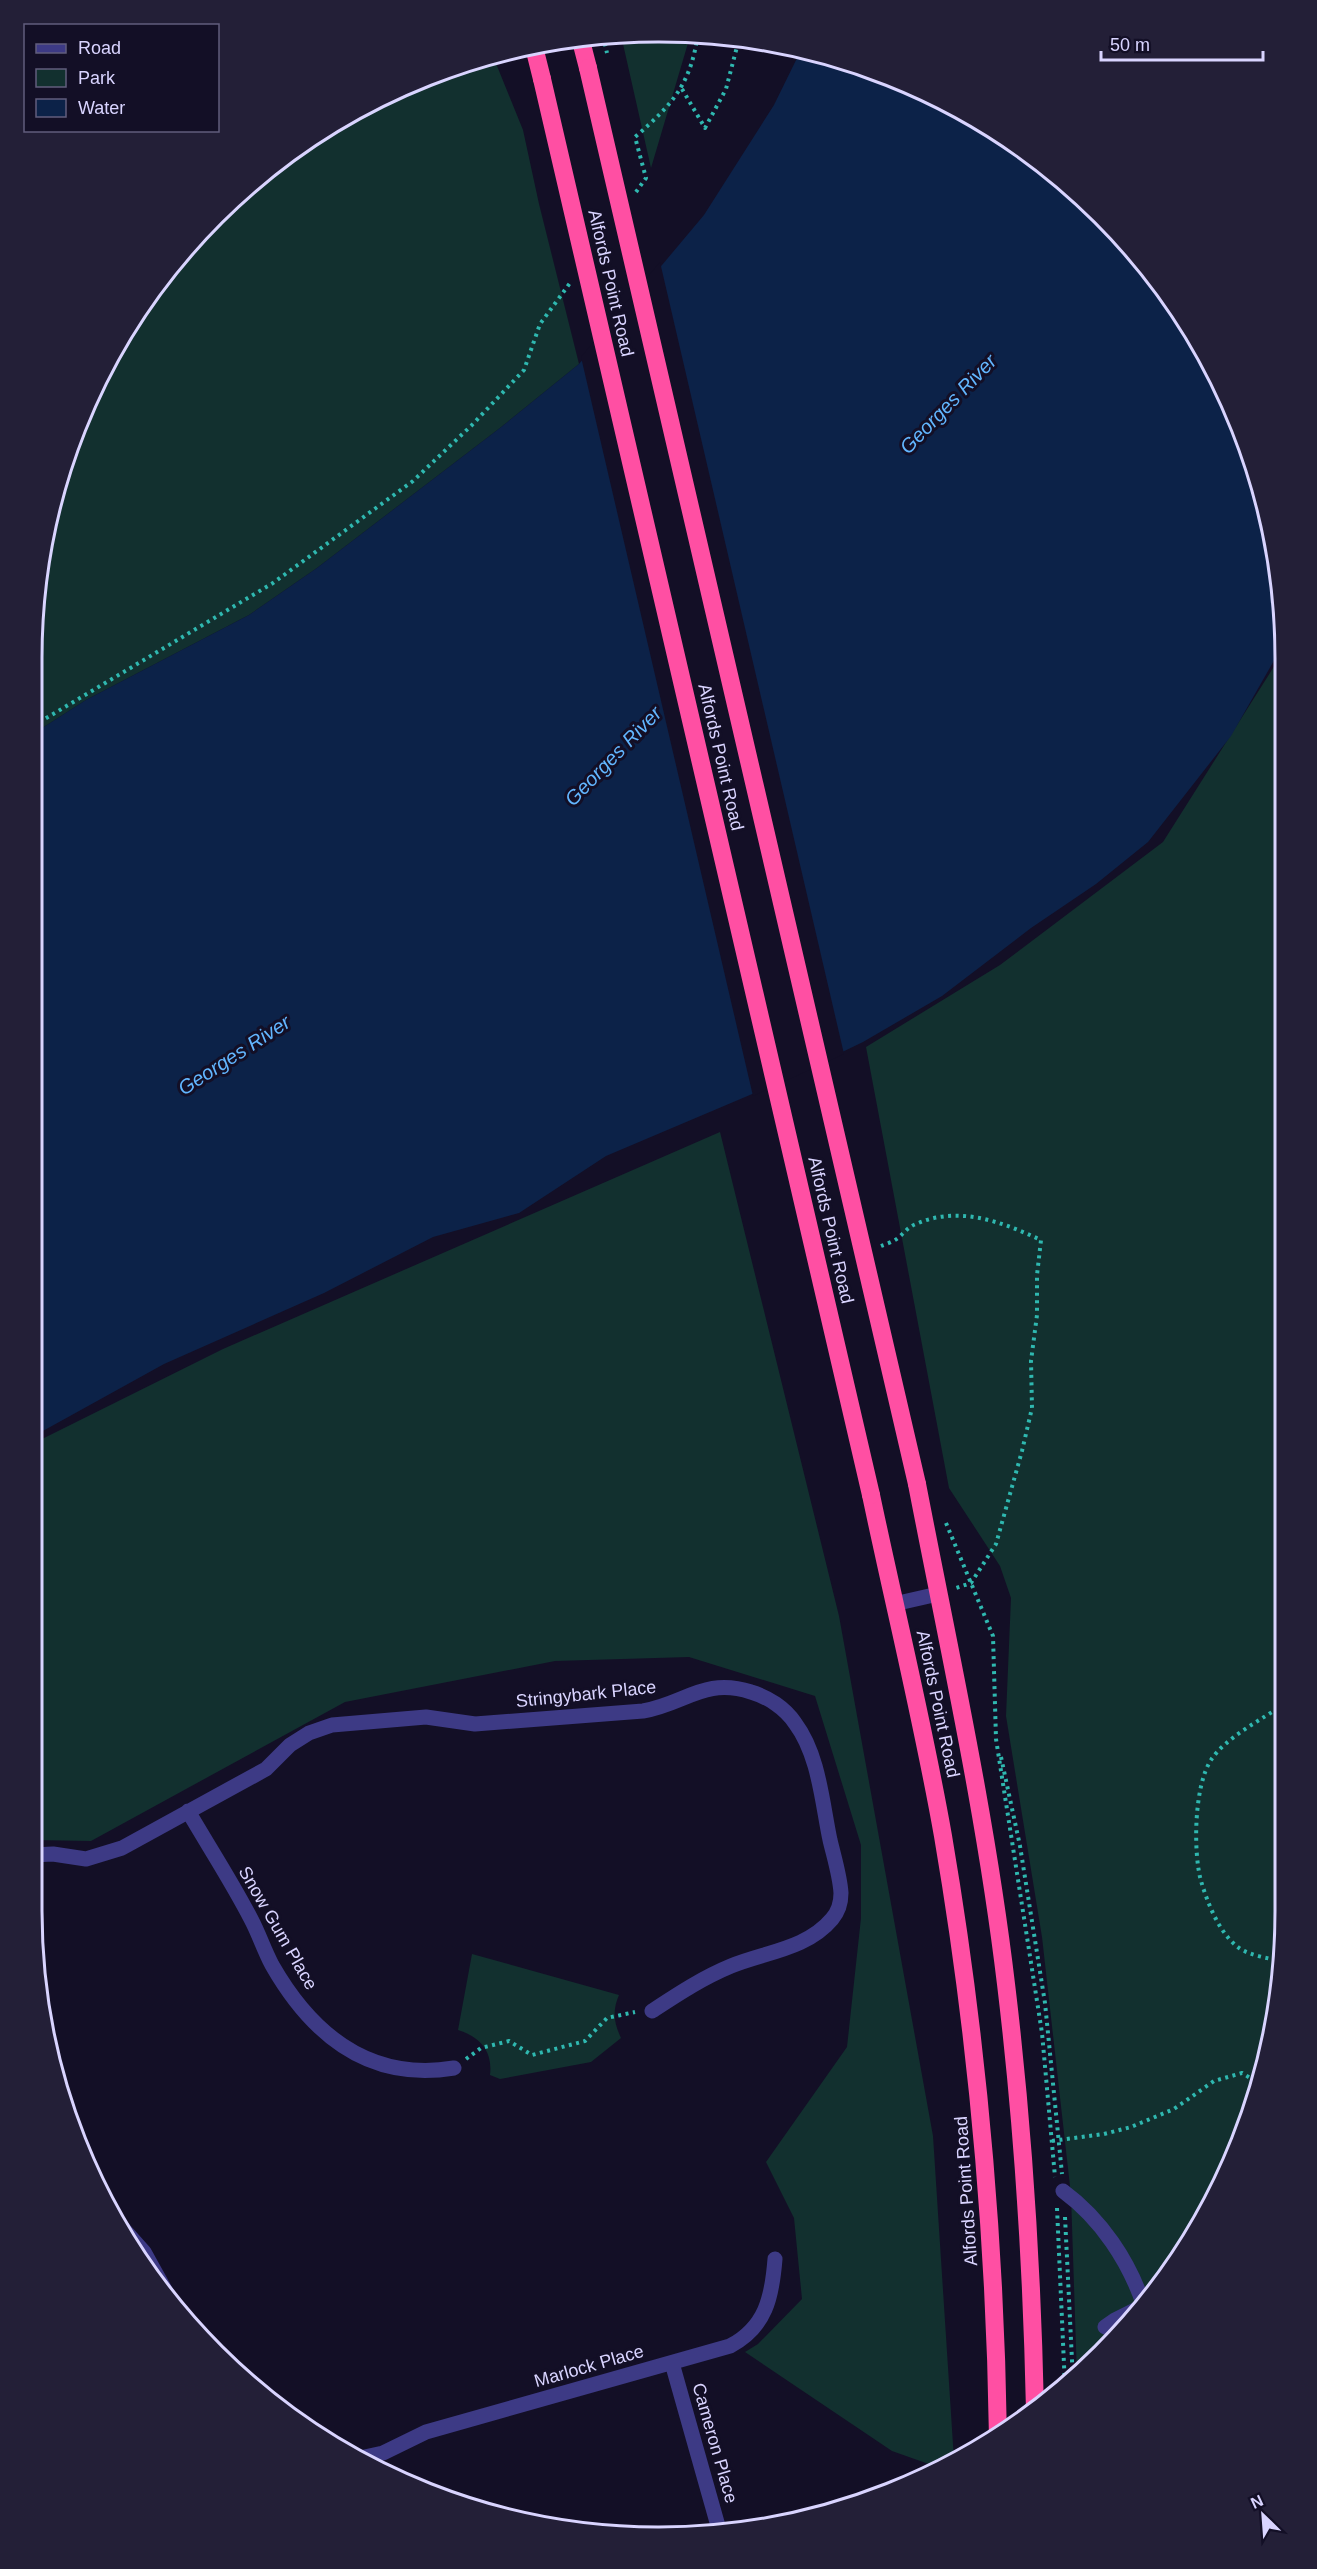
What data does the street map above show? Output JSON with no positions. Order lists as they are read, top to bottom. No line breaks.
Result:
{"streets":{"highway":["Alfords Point Road"],"street":["Stringybark Place","Snow Gum Place","Marlock Place","Cameron Place"]},"crossings":[["Stringybark Place","Snow Gum Place"],["Marlock Place","Cameron Place"]],"water":["Georges River"],"legend":["Road","Park","Water"],"scale_bar":"50 m","north":"top left"}
